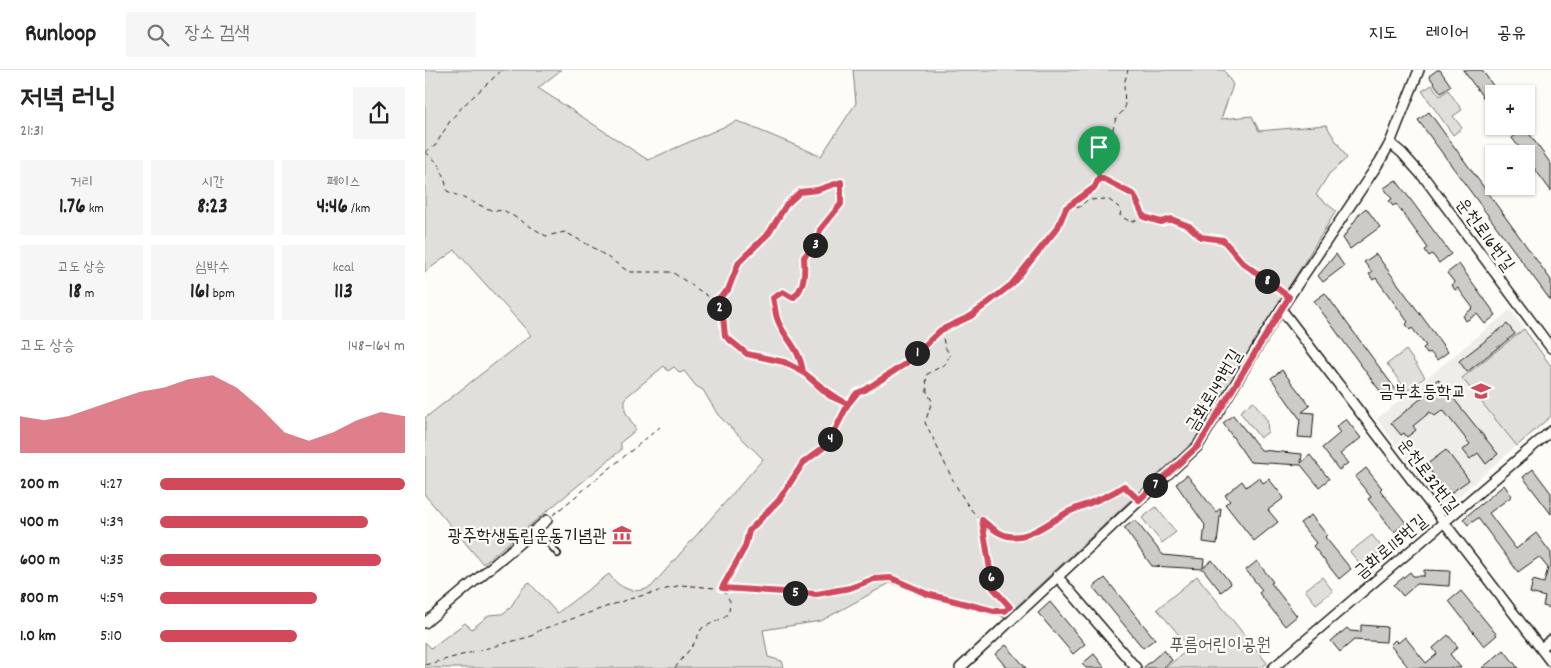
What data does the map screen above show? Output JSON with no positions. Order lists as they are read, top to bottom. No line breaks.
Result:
{"streets":{"street":["운천로16번길","금화로149번길","운천로32번길","금화로115번길"]},"crossings":[["운천로16번길","금화로149번길"],["금화로149번길","운천로32번길"],["운천로32번길","금화로115번길"]],"parks":["푸름어린이공원"],"places":{"school or university":["금부초등학교"],"museum":["광주학생독립운동기념관"]},"page":{"header":"Runloop","search":"장소 검색","nav":["지도","레이어","공유"],"heading":["저녁 러닝","21:31"],"map_buttons":["+","−"],"stats":[["거리","1.76 km"],["시간","8:23"],["페이스","4:46 /km"],["고도 상승","18 m"],["심박수","161 bpm"],["kcal","113"]],"pins":["3","8","2","1","4","7","6","5"],"chart":["고도 상승","148–164 m"],"list":[{"name":"200 m","note":"4:27"},{"name":"400 m","note":"4:39"},{"name":"600 m","note":"4:35"},{"name":"800 m","note":"4:59"},{"name":"1.0 km","note":"5:10"}]}}
